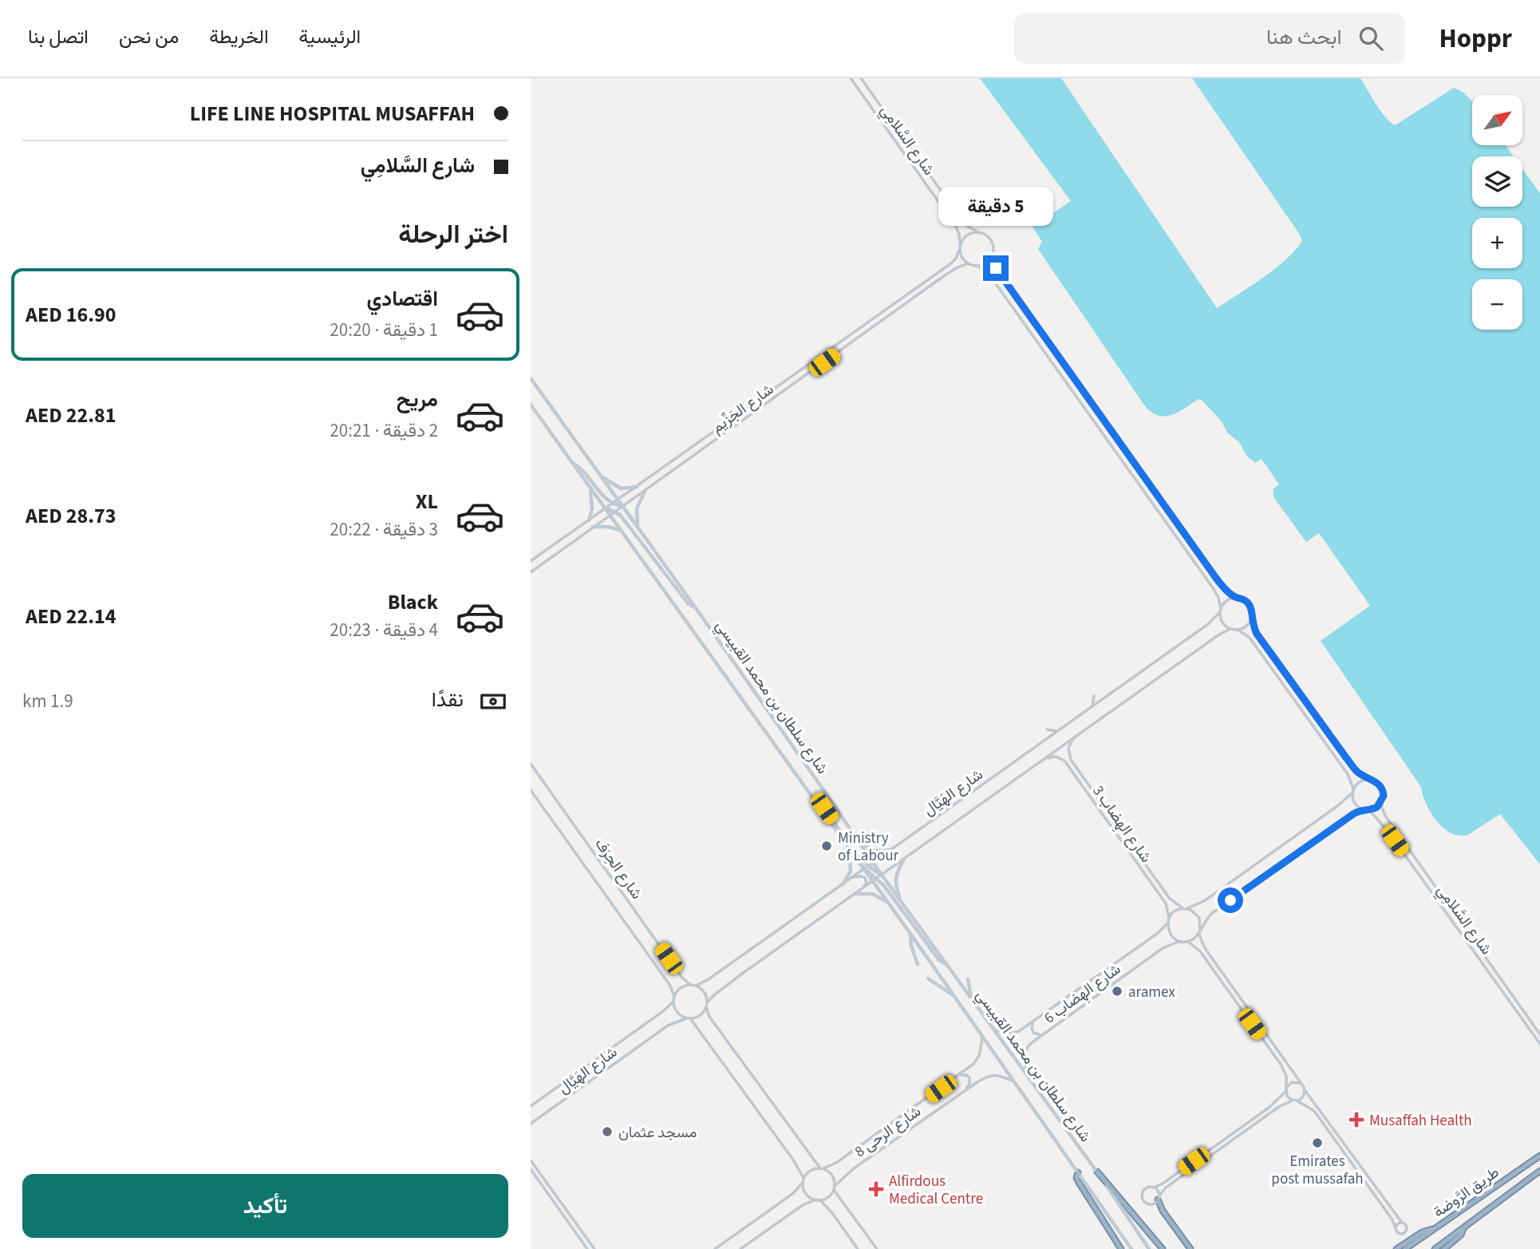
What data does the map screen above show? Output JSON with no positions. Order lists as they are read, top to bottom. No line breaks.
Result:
{"streets":{"highway":["طريق الرَّوضة"],"main road":["شارع سلطان بن محمد القبيسي"],"street":["شارع السَّلامِي","شارع الجَزِّيم","شارع الهَيَّال","شارع الهِضاب 3","شارع الحِرَف","شارع الهِضاب 6","شارع الرحى 8"]},"crossings":[["شارع السَّلامِي","شارع الجَزِّيم"],["شارع الجَزِّيم","شارع سلطان بن محمد القبيسي"],["شارع سلطان بن محمد القبيسي","شارع الهَيَّال"],["شارع سلطان بن محمد القبيسي","شارع الهِضاب 6"],["شارع سلطان بن محمد القبيسي","شارع الرحى 8"],["شارع الهَيَّال","شارع الهِضاب 3"],["شارع الهَيَّال","شارع الحِرَف"],["شارع الهِضاب 3","شارع الهِضاب 6"]],"places":{"other":["Ministry of Labour","aramex","مسجد عثمان","Emirates post mussafah"],"health":["Musaffah Health","Alfirdous Medical Centre"]},"north":"top right","page":{"header":"Hoppr","search":"ابحث هنا","nav":["الرئيسية","الخريطة","من نحن","اتصل بنا"],"banner":["LIFE LINE HOSPITAL MUSAFFAH","شارع السَّلامِي"],"map_buttons":["+","−"],"bubble":"5 دقيقة","heading":"اختر الرحلة","list":[{"name":"اقتصادي","note":"1 دقيقة · 20:20","value":"AED 16.90"},{"name":"مريح","note":"2 دقيقة · 20:21","value":"AED 22.81"},{"name":"XL","note":"3 دقيقة · 20:22","value":"AED 28.73"},{"name":"Black","note":"4 دقيقة · 20:23","value":"AED 22.14"}],"pay":["نقدًا","1.9 km"],"buttons":"تأكيد"}}
